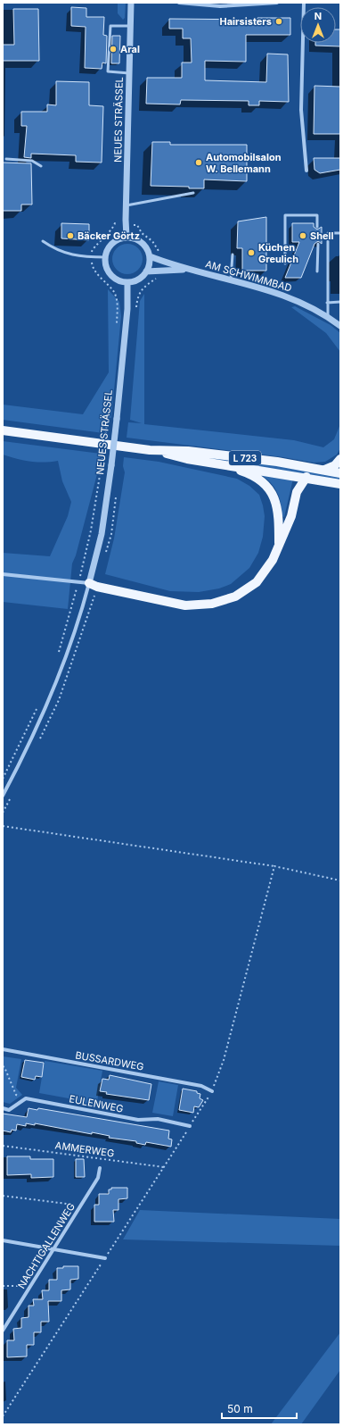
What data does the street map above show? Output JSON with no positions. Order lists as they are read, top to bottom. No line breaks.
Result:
{"streets":{"main road":["L 723"],"street":["NEUES STRÄSSEL","AM SCHWIMMBAD","BUSSARDWEG","EULENWEG","NACHTIGALLENWEG"],"path":["AMMERWEG"]},"crossings":[["NEUES STRÄSSEL","AM SCHWIMMBAD"]],"places":["Hairsisters","Aral","Automobilsalon W. Bellemann","Bäcker Görtz","Shell","Küchen Greulich"],"scale_bar":"50 m","north":"top"}
